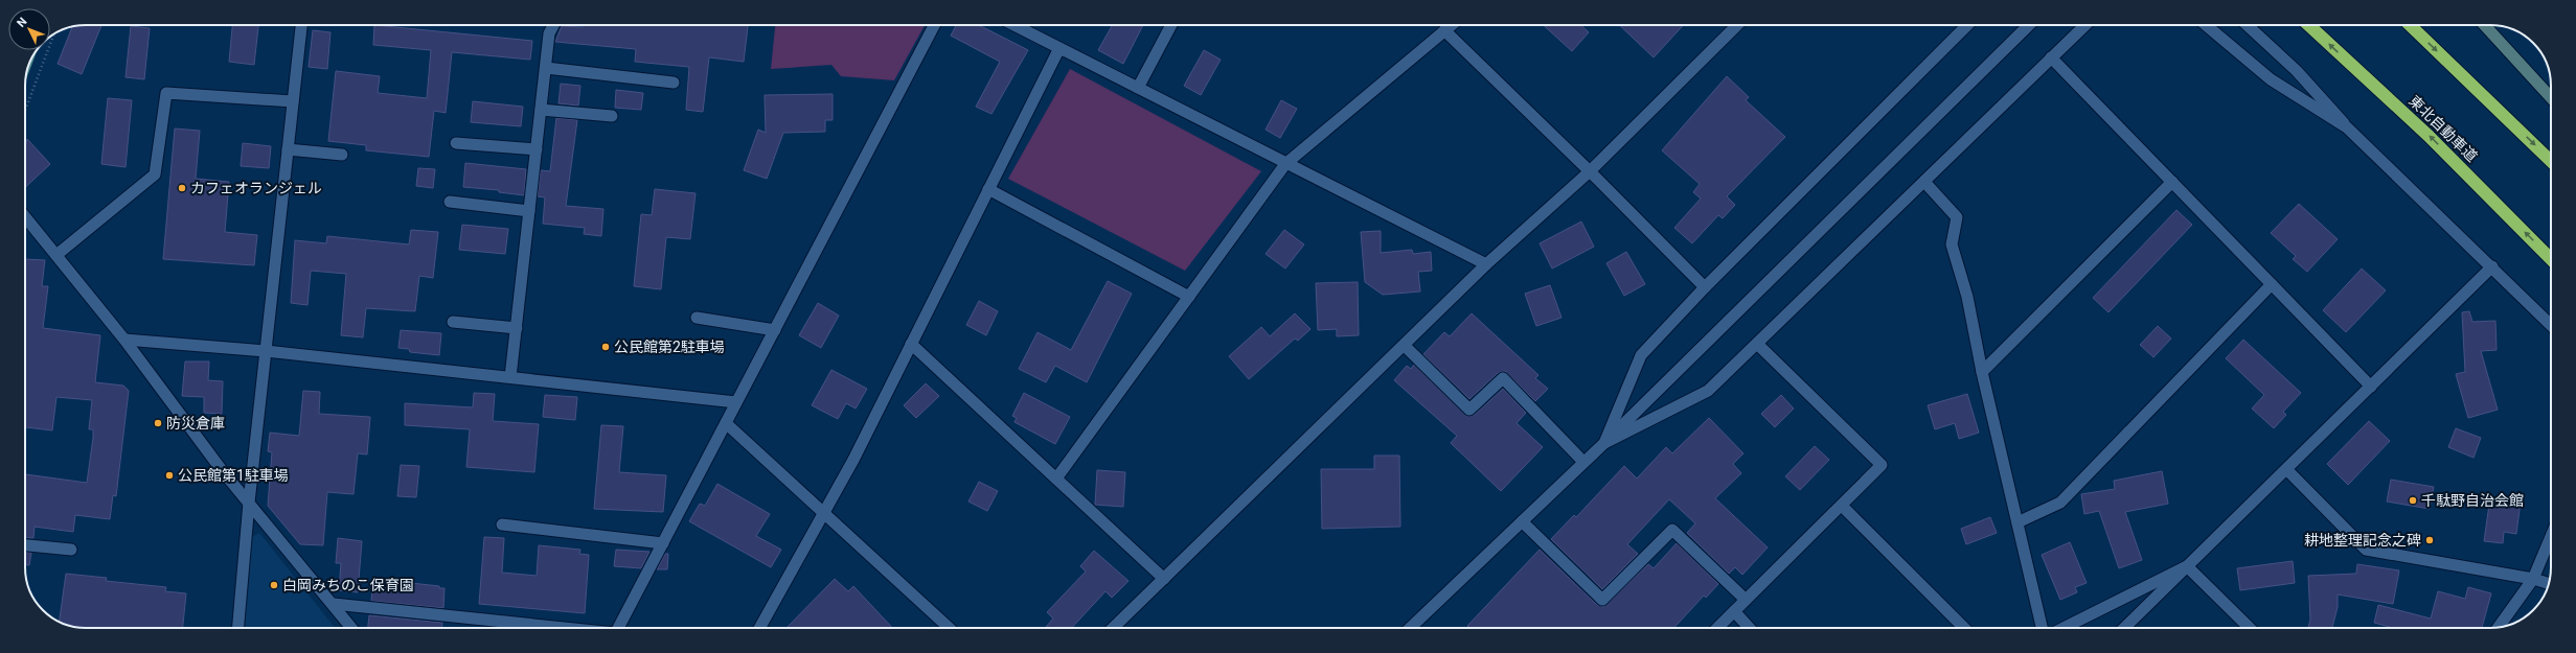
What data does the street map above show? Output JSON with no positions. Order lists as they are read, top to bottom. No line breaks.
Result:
{"streets":{"highway":["東北自動車道"]},"places":["カフェオランジェル","公民館第2駐車場","防災倉庫","公民館第1駐車場","千駄野自治会館","耕地整理記念之碑","白岡みちのこ保育園"],"north":"top left"}
